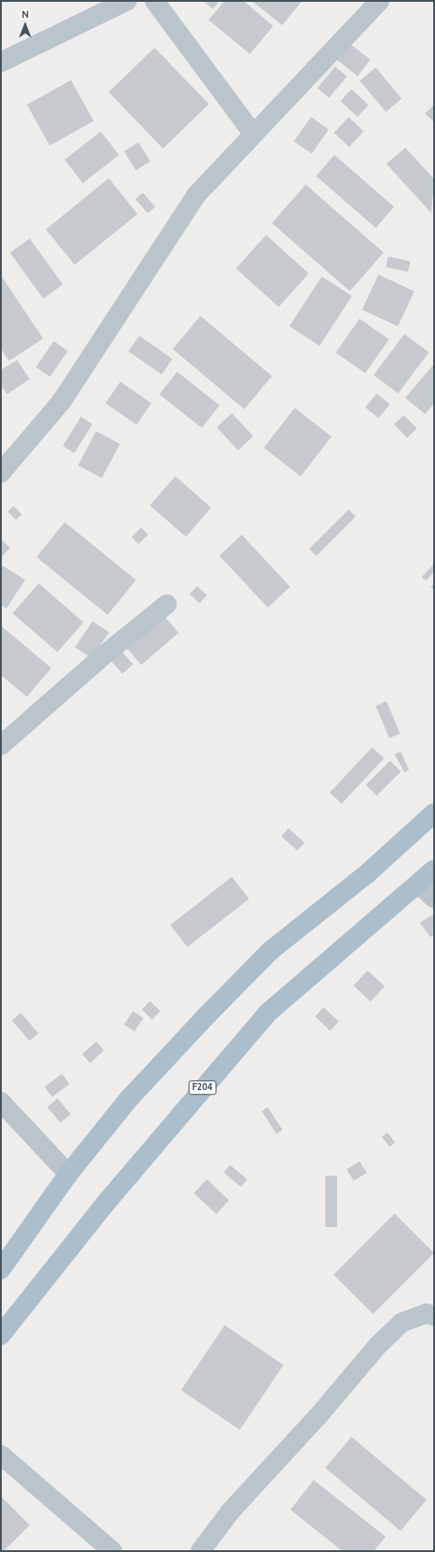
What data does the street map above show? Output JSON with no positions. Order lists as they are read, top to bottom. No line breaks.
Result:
{"streets":{"main road":["F204"]},"north":"top"}
